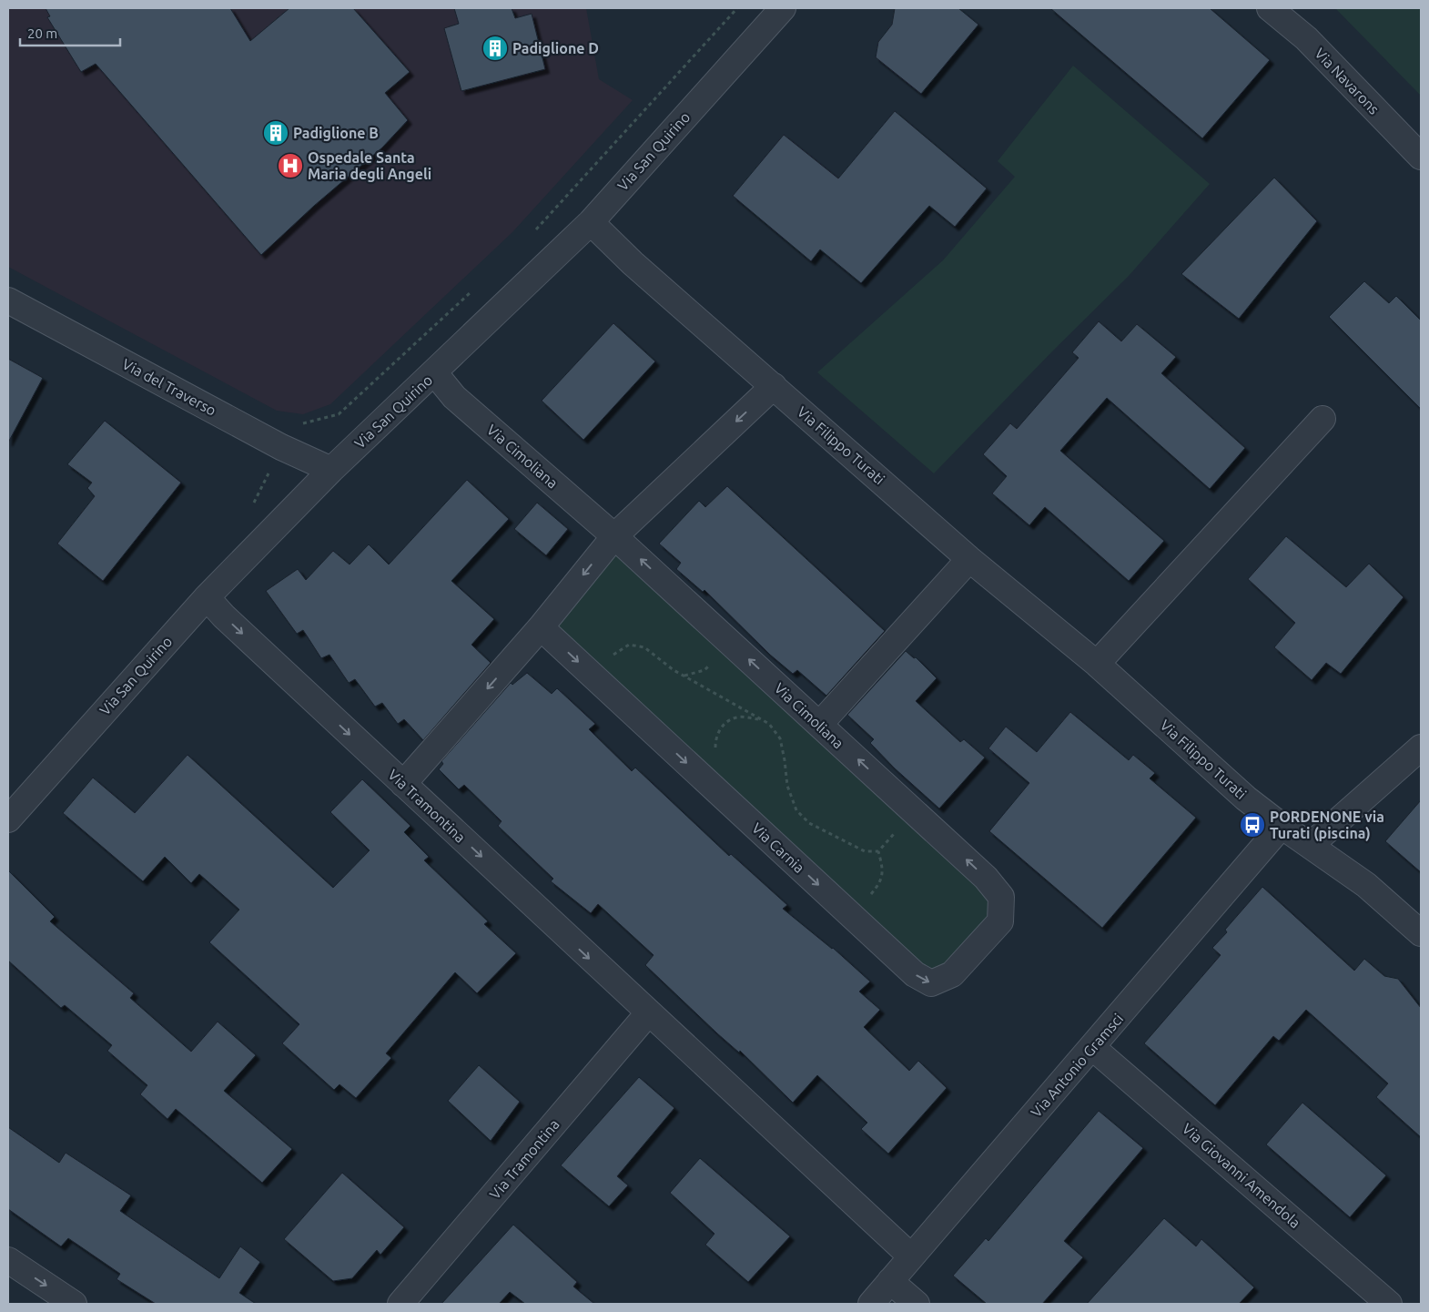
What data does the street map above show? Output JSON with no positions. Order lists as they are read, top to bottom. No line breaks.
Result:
{"streets":{"street":["Via Navarons","Via San Quirino","Via del Traverso","Via Filippo Turati","Via Cimoliana","Via Tramontina","Via Carnia","Via Antonio Gramsci","Via Giovanni Amendola"]},"crossings":[["Via San Quirino","Via del Traverso"],["Via San Quirino","Via Filippo Turati"],["Via San Quirino","Via Cimoliana"],["Via San Quirino","Via Tramontina"],["Via Filippo Turati","Via Antonio Gramsci"],["Via Cimoliana","Via Carnia"],["Via Tramontina","Via Antonio Gramsci"],["Via Antonio Gramsci","Via Giovanni Amendola"]],"one_way":["Via Cimoliana","Via Tramontina","Via Carnia"],"places":{"building":["Padiglione D","Padiglione B"],"hospital":["Ospedale Santa Maria degli Angeli"],"bus stop":["PORDENONE via Turati (piscina)"]},"scale_bar":"20 m"}
